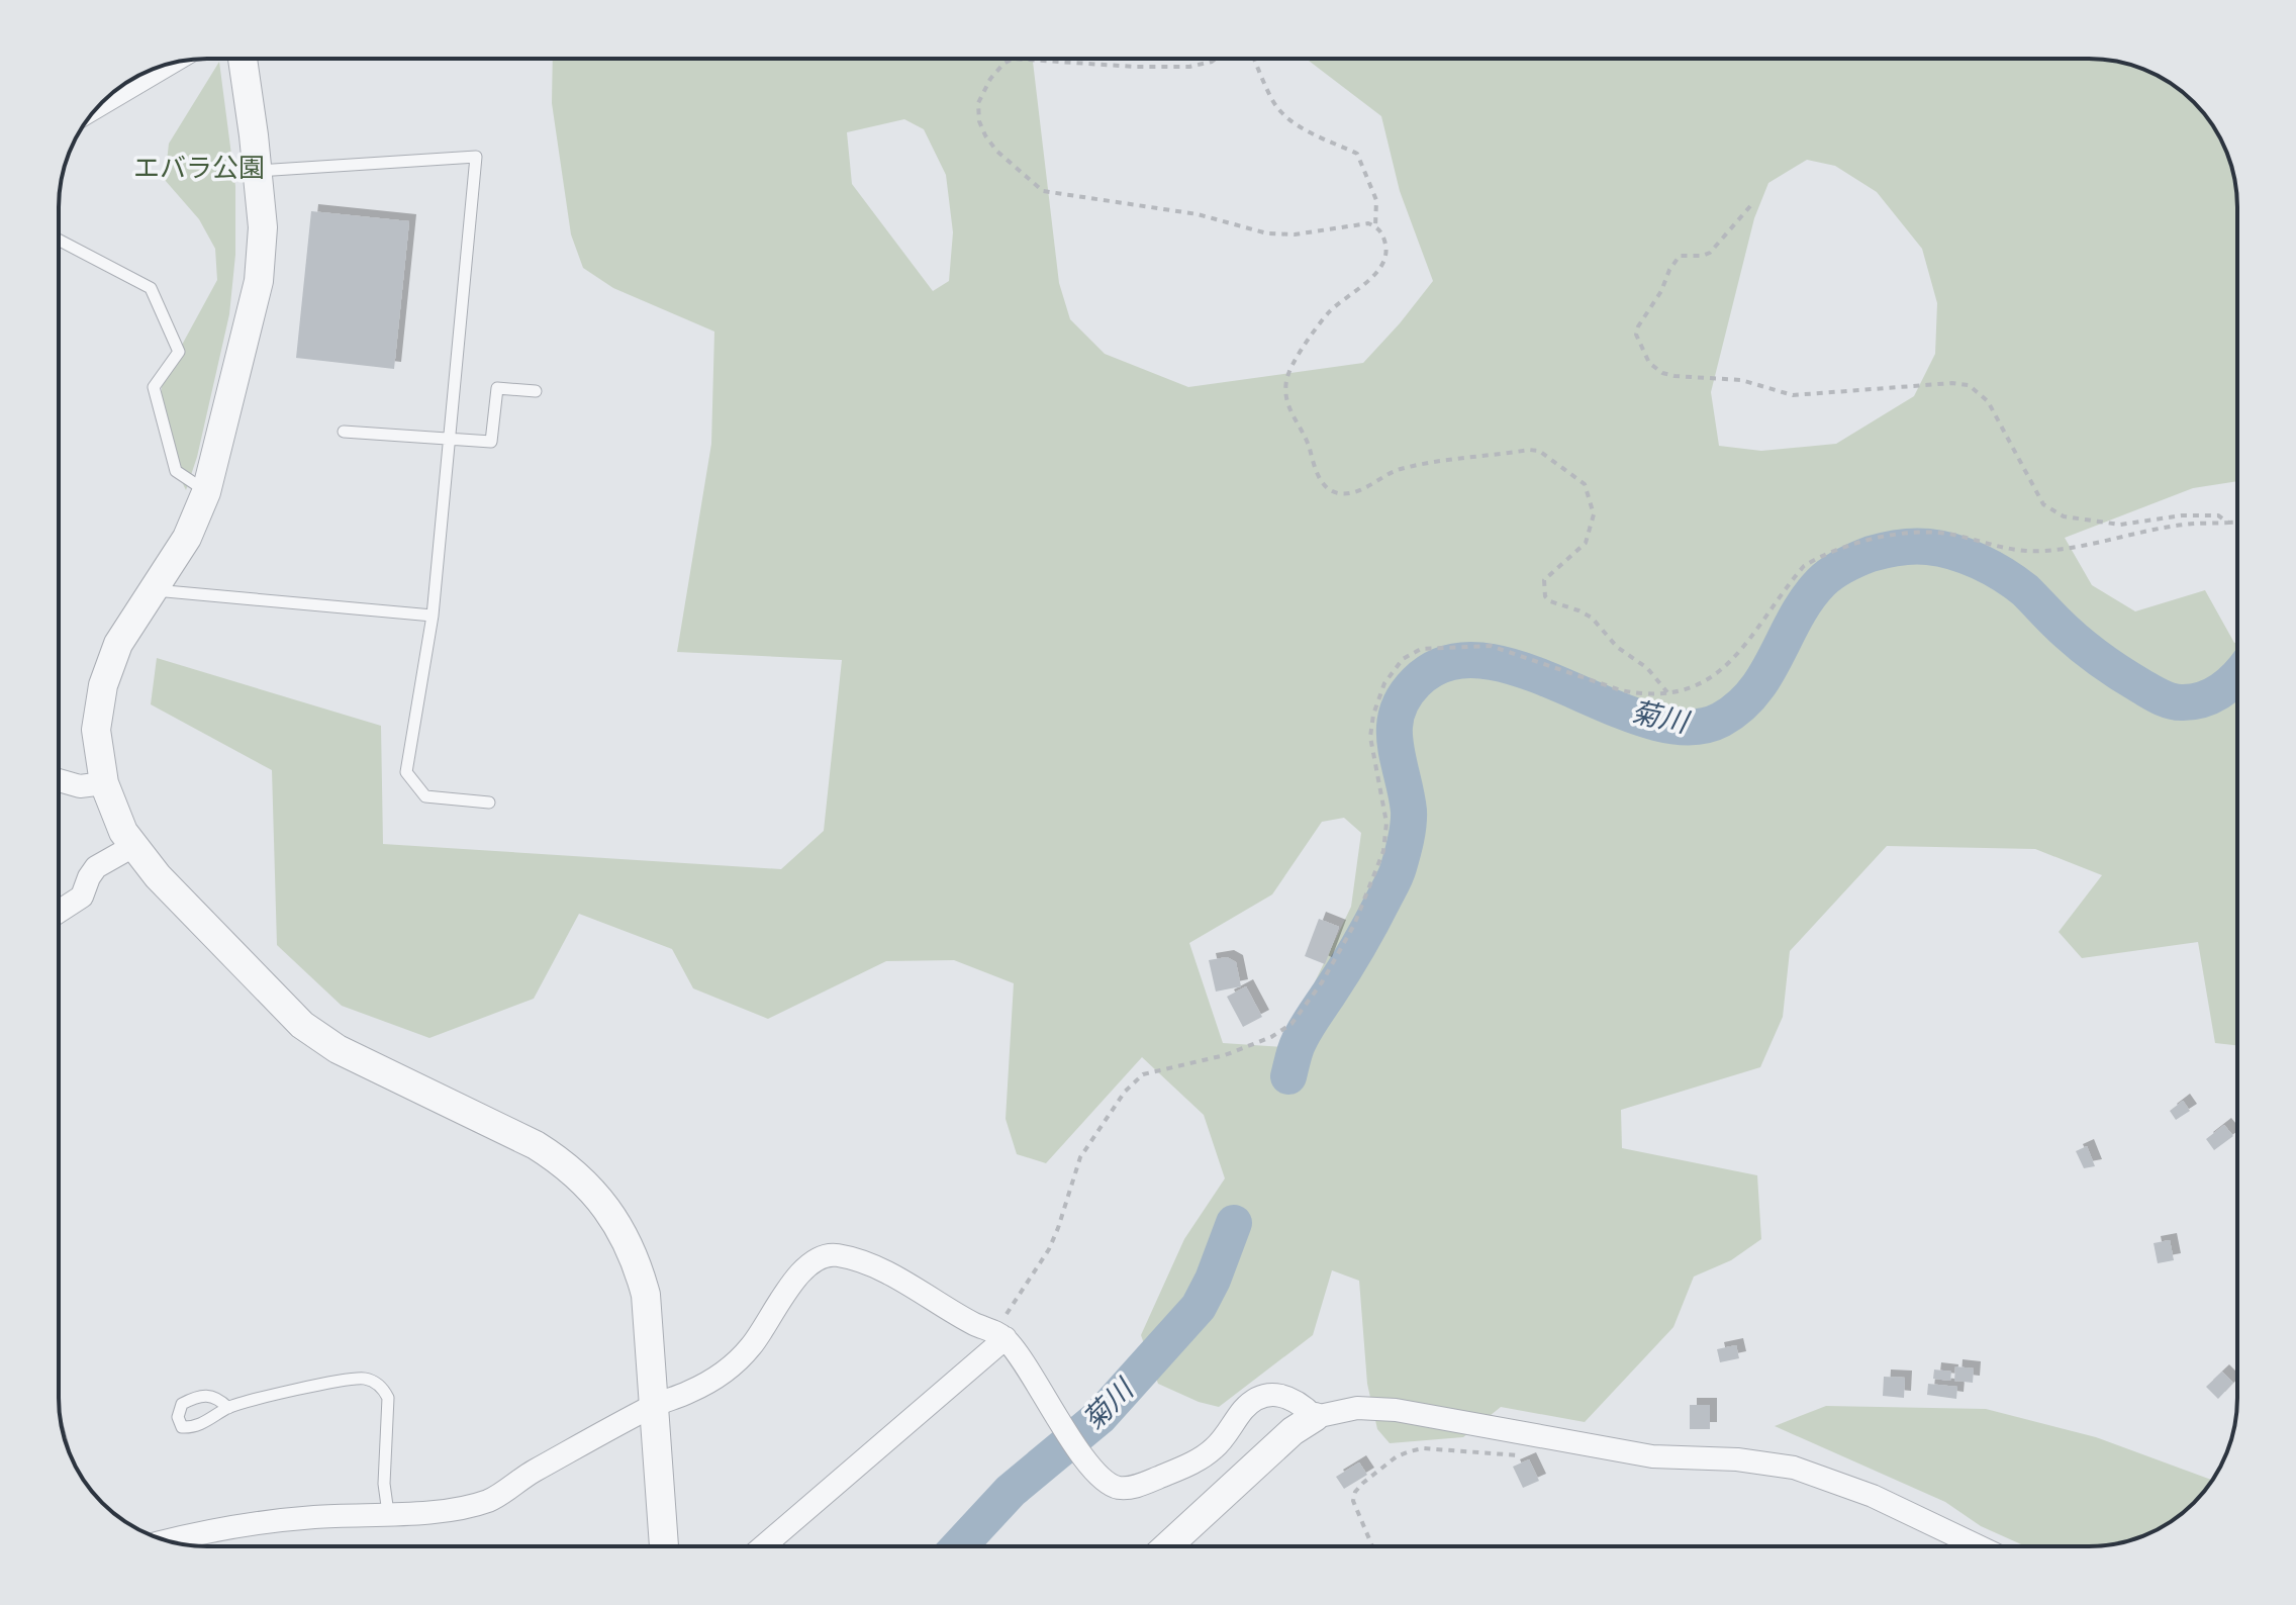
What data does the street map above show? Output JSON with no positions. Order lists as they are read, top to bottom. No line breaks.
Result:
{"water":["菊川"],"parks":["エバラ公園"]}
